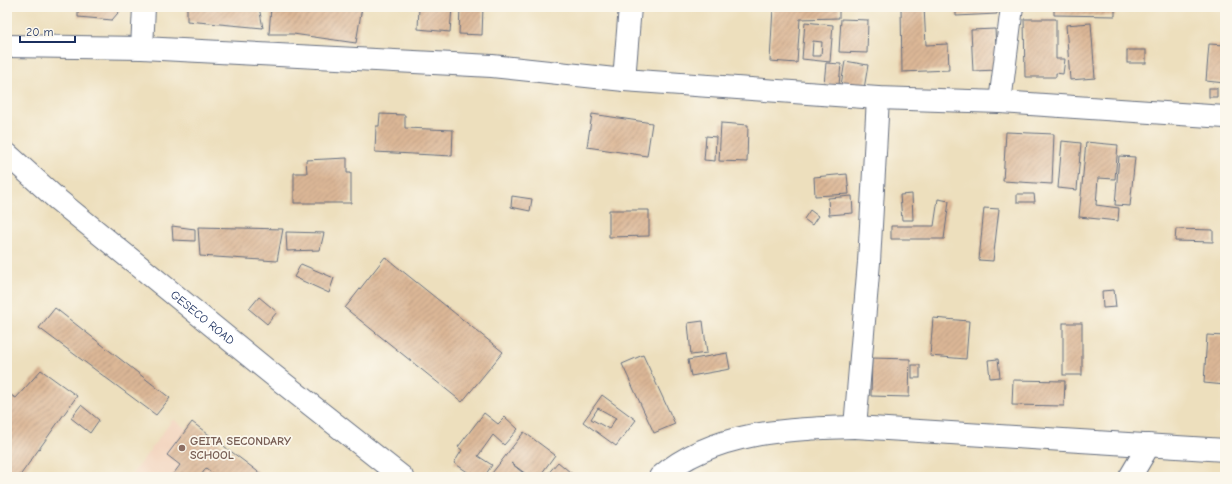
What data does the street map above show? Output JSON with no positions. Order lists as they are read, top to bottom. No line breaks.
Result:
{"streets":{"street":["GESECO ROAD"]},"places":["GEITA SECONDARY SCHOOL"],"scale_bar":"20 m"}
